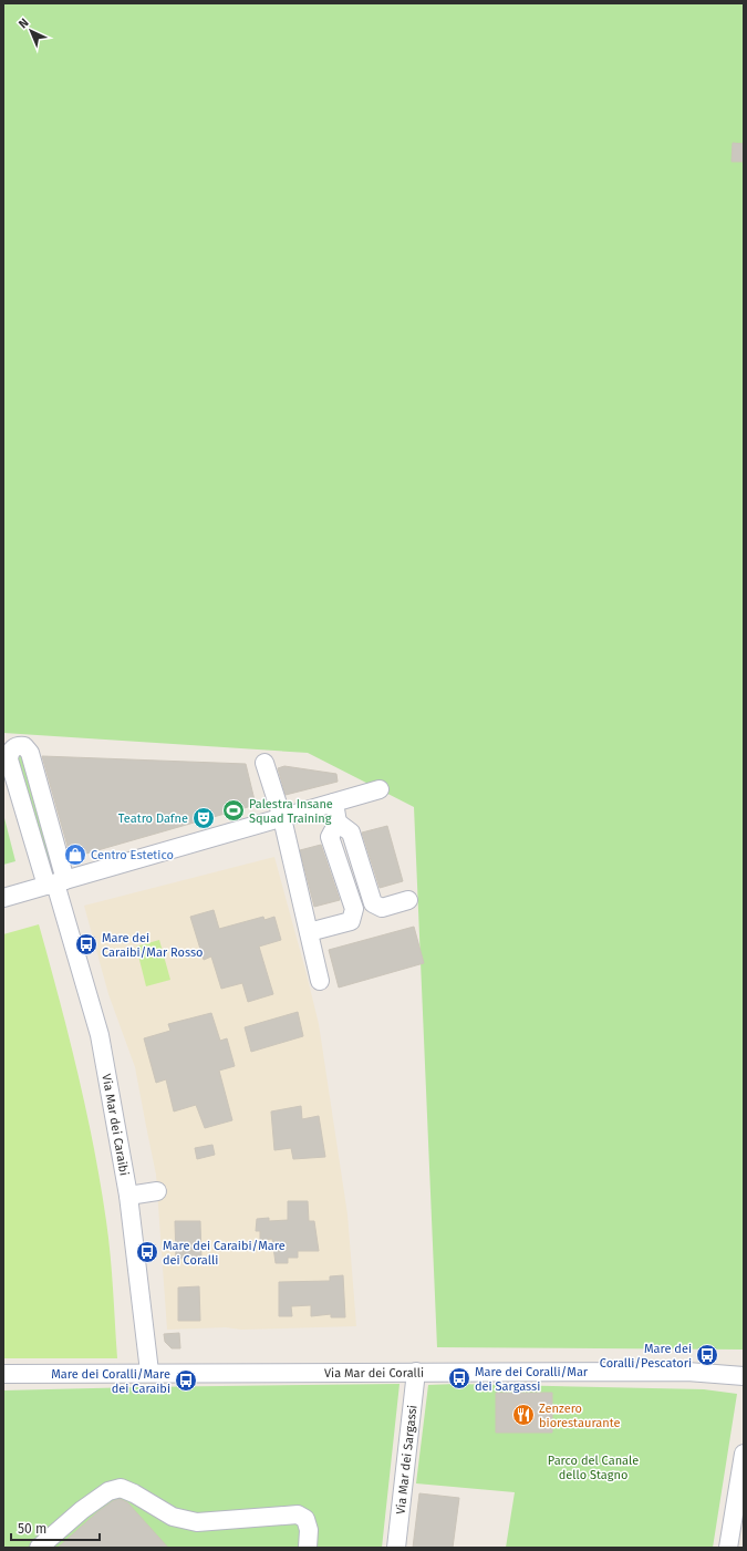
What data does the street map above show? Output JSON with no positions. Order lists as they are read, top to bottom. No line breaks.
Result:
{"streets":{"street":["Via Mar dei Caraibi","Via Mar dei Coralli","Via Mar dei Sargassi"]},"crossings":[["Via Mar dei Caraibi","Via Mar dei Coralli"],["Via Mar dei Coralli","Via Mar dei Sargassi"]],"parks":["Parco del Canale dello Stagno"],"places":{"sports":["Palestra Insane Squad Training"],"theatre":["Teatro Dafne"],"shop":["Centro Estetico"],"bus stop":["Mare dei Caraibi/Mar Rosso","Mare dei Caraibi/Mare dei Coralli","Mare dei Coralli/Pescatori","Mare dei Coralli/Mar dei Sargassi","Mare dei Coralli/Mare dei Caraibi"],"restaurant":["Zenzero biorestaurante"]},"scale_bar":"50 m","north":"top left"}
